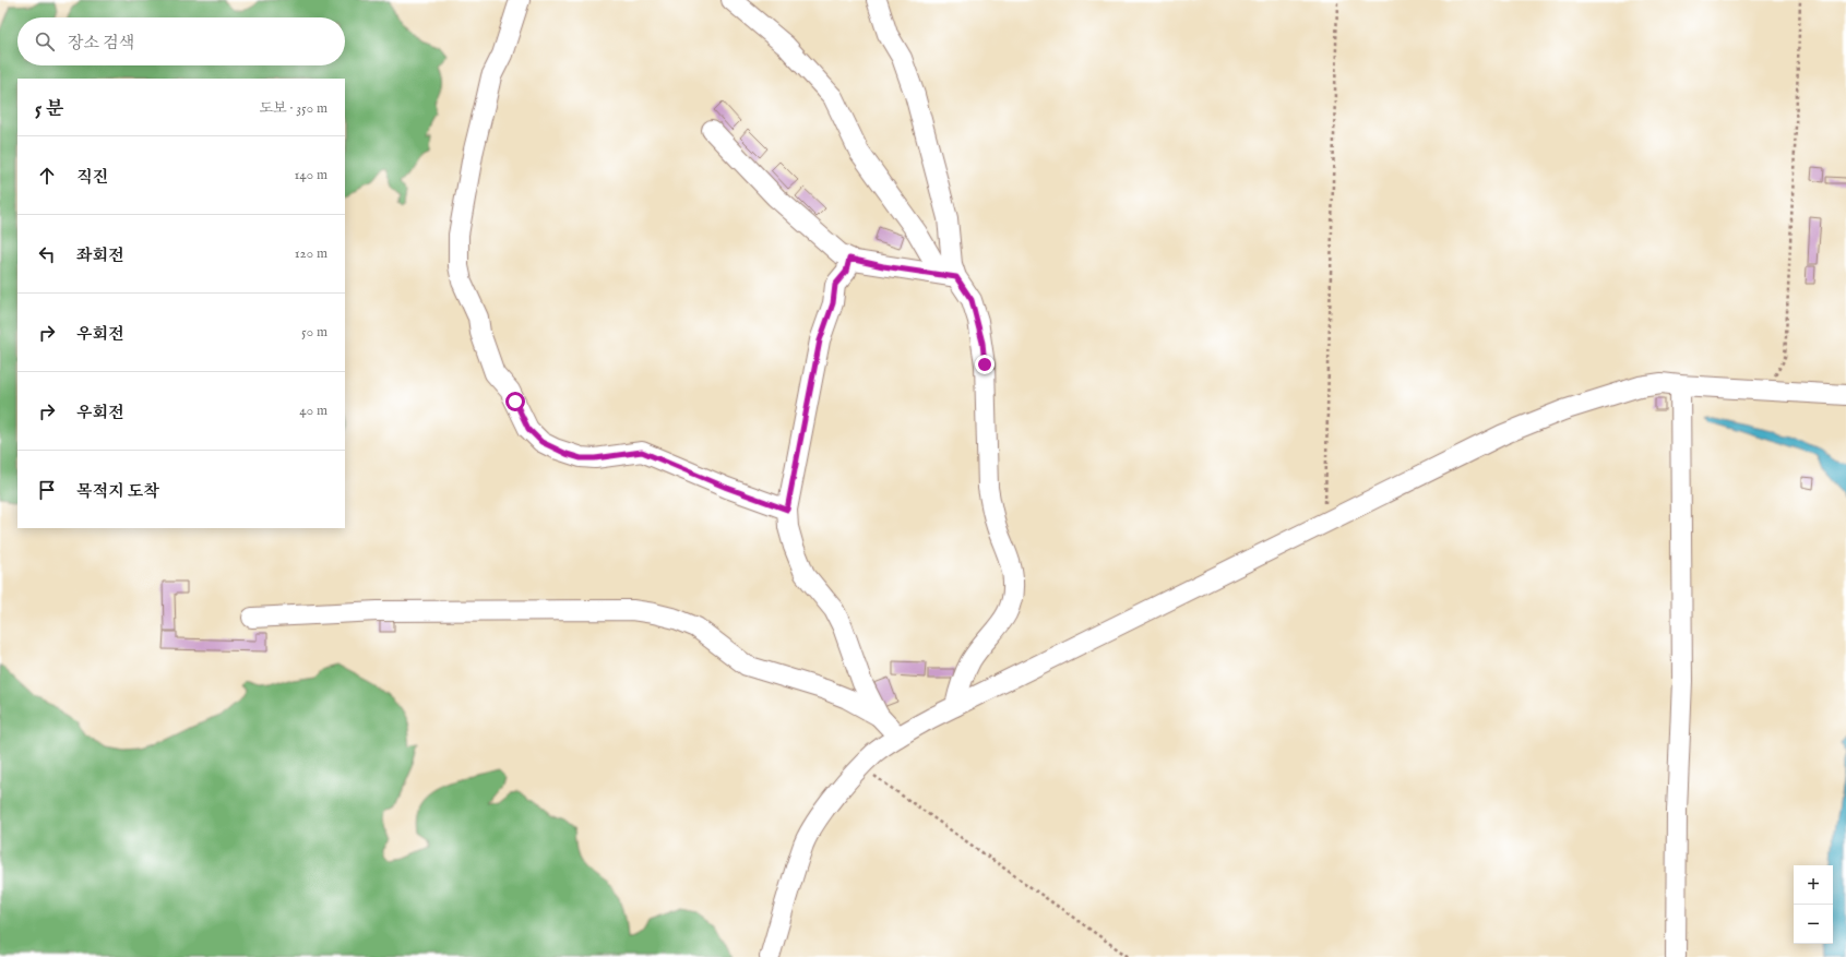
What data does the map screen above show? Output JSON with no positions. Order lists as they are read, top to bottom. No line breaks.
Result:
{"page":{"search":"장소 검색","heading":["5 분","도보 · 350 m"],"list":[["직진","140 m"],["좌회전","120 m"],["우회전","50 m"],["우회전","40 m"],"목적지 도착"],"map_buttons":["+","−"]}}
